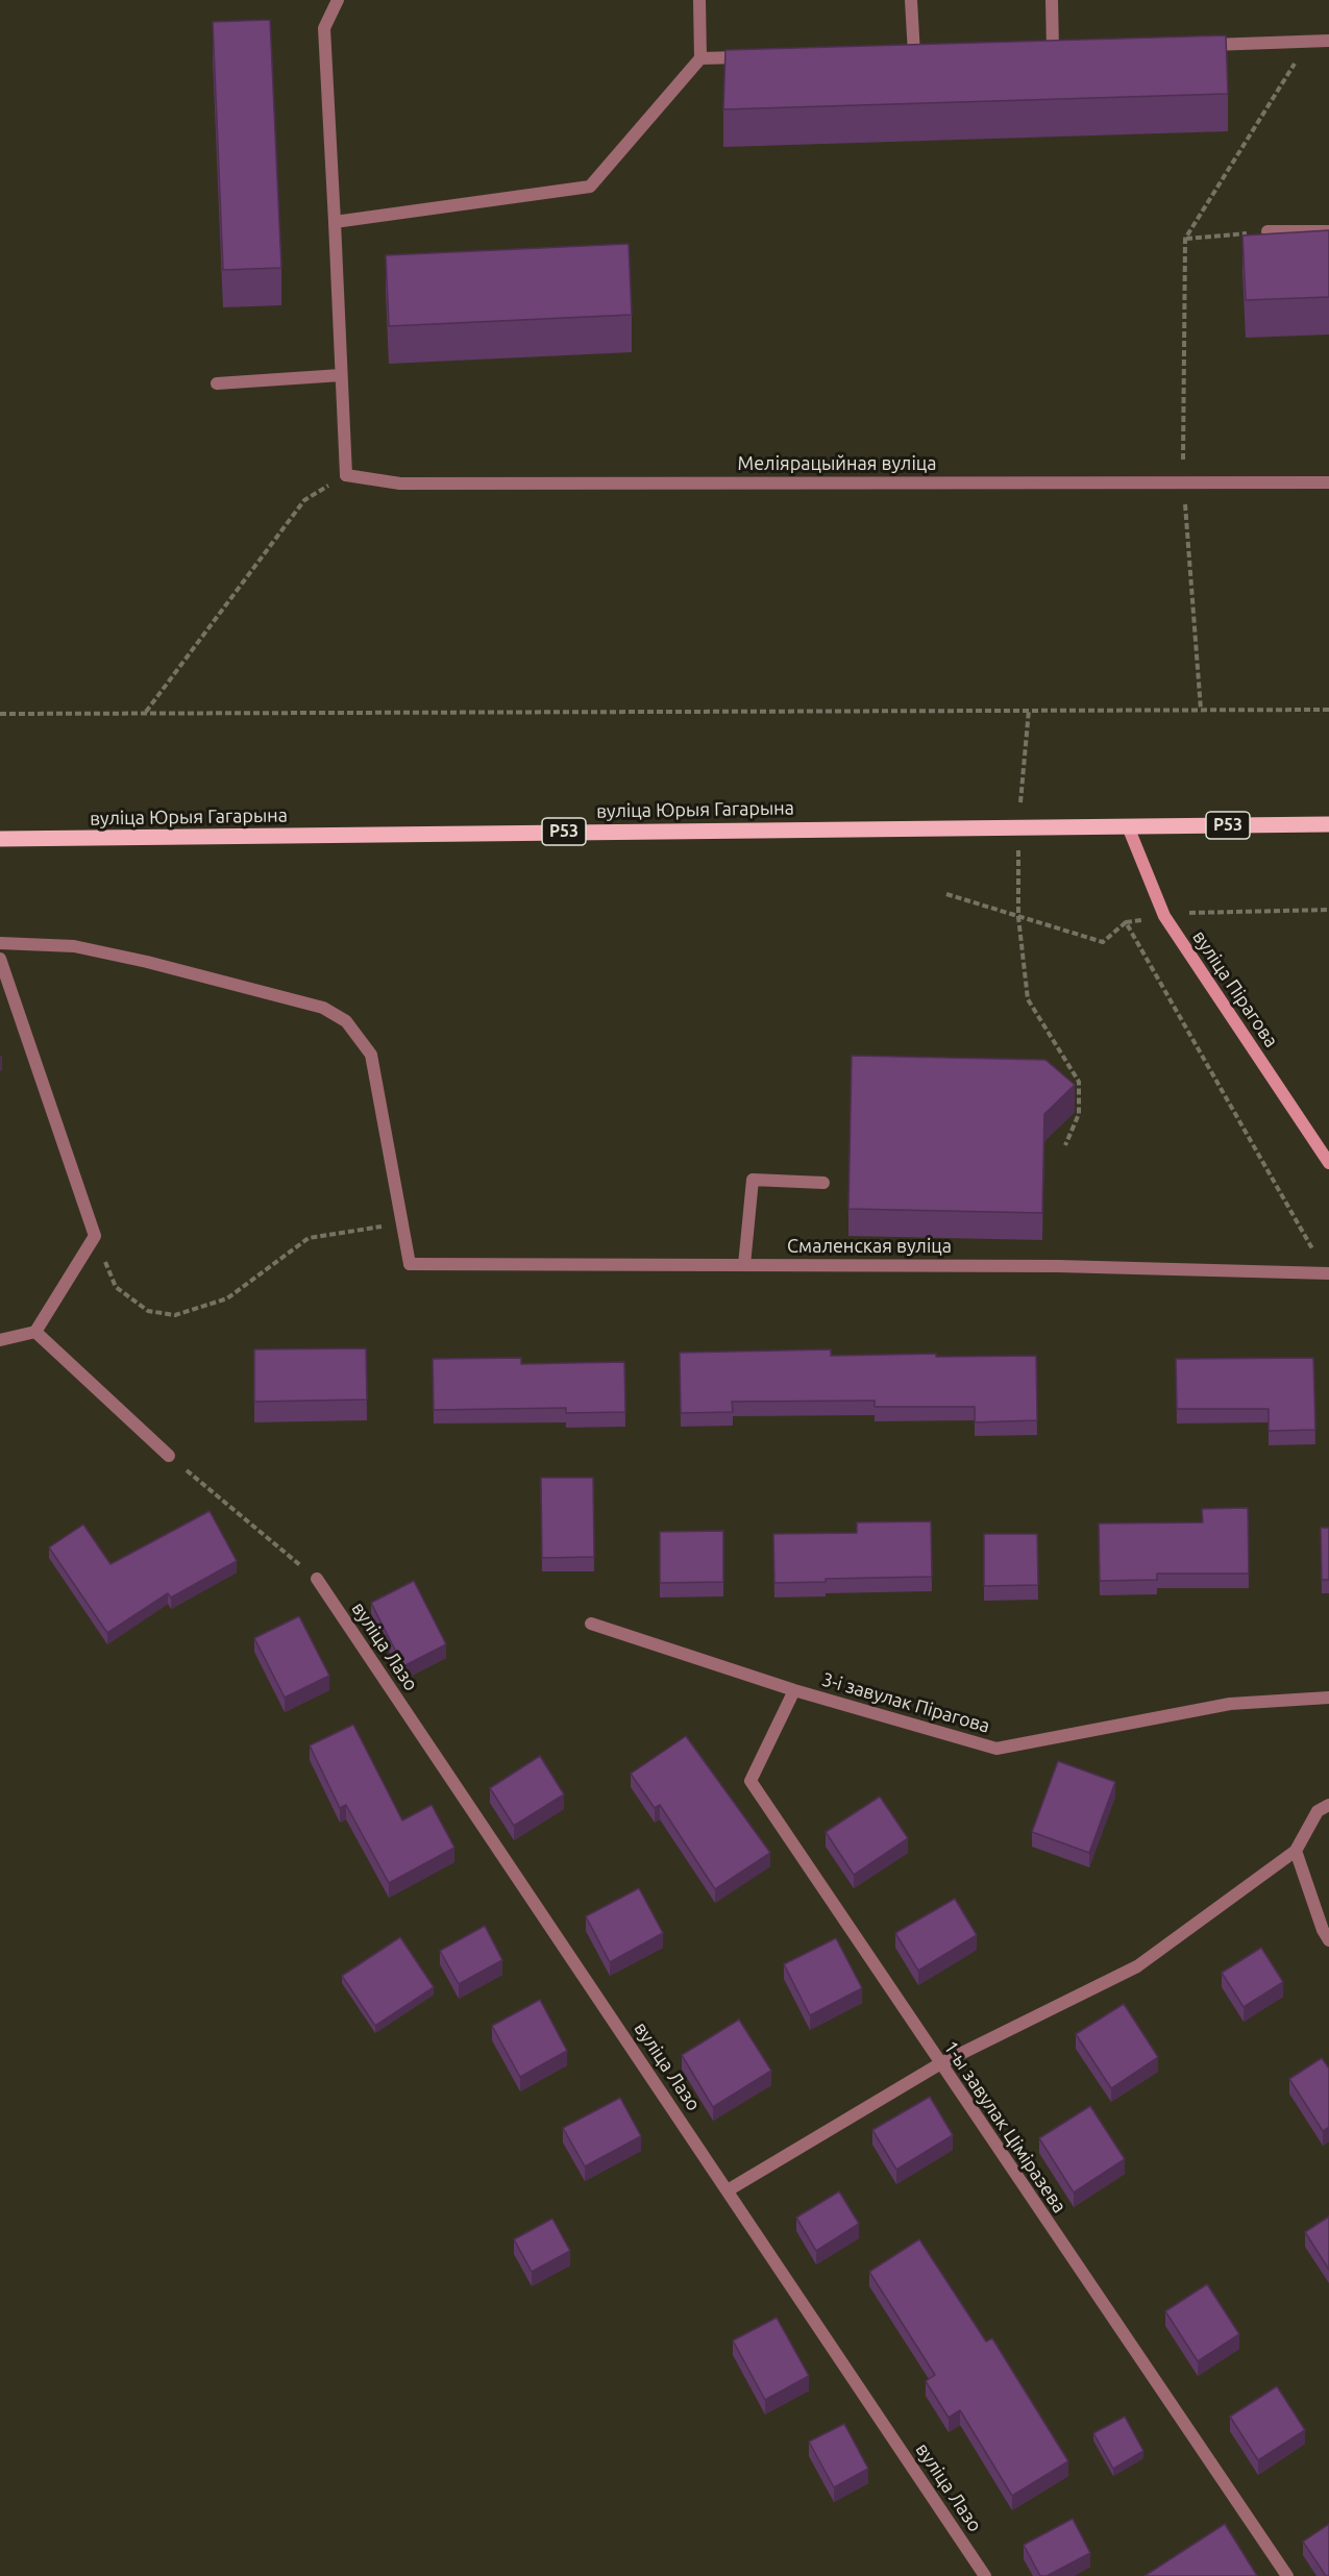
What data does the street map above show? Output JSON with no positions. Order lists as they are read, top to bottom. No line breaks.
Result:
{"streets":{"main road":["вуліца Юрыя Гагарына","Р53","вуліца Пірагова"],"street":["Меліярацыйная вуліца","Смаленская вуліца","вуліца Лазо","3-і завулак Пірагова","1-ы завулак Ціміразева"]},"crossings":[["вуліца Юрыя Гагарына","Р53"],["вуліца Юрыя Гагарына","вуліца Пірагова"],["Р53","вуліца Пірагова"],["3-і завулак Пірагова","1-ы завулак Ціміразева"]]}
